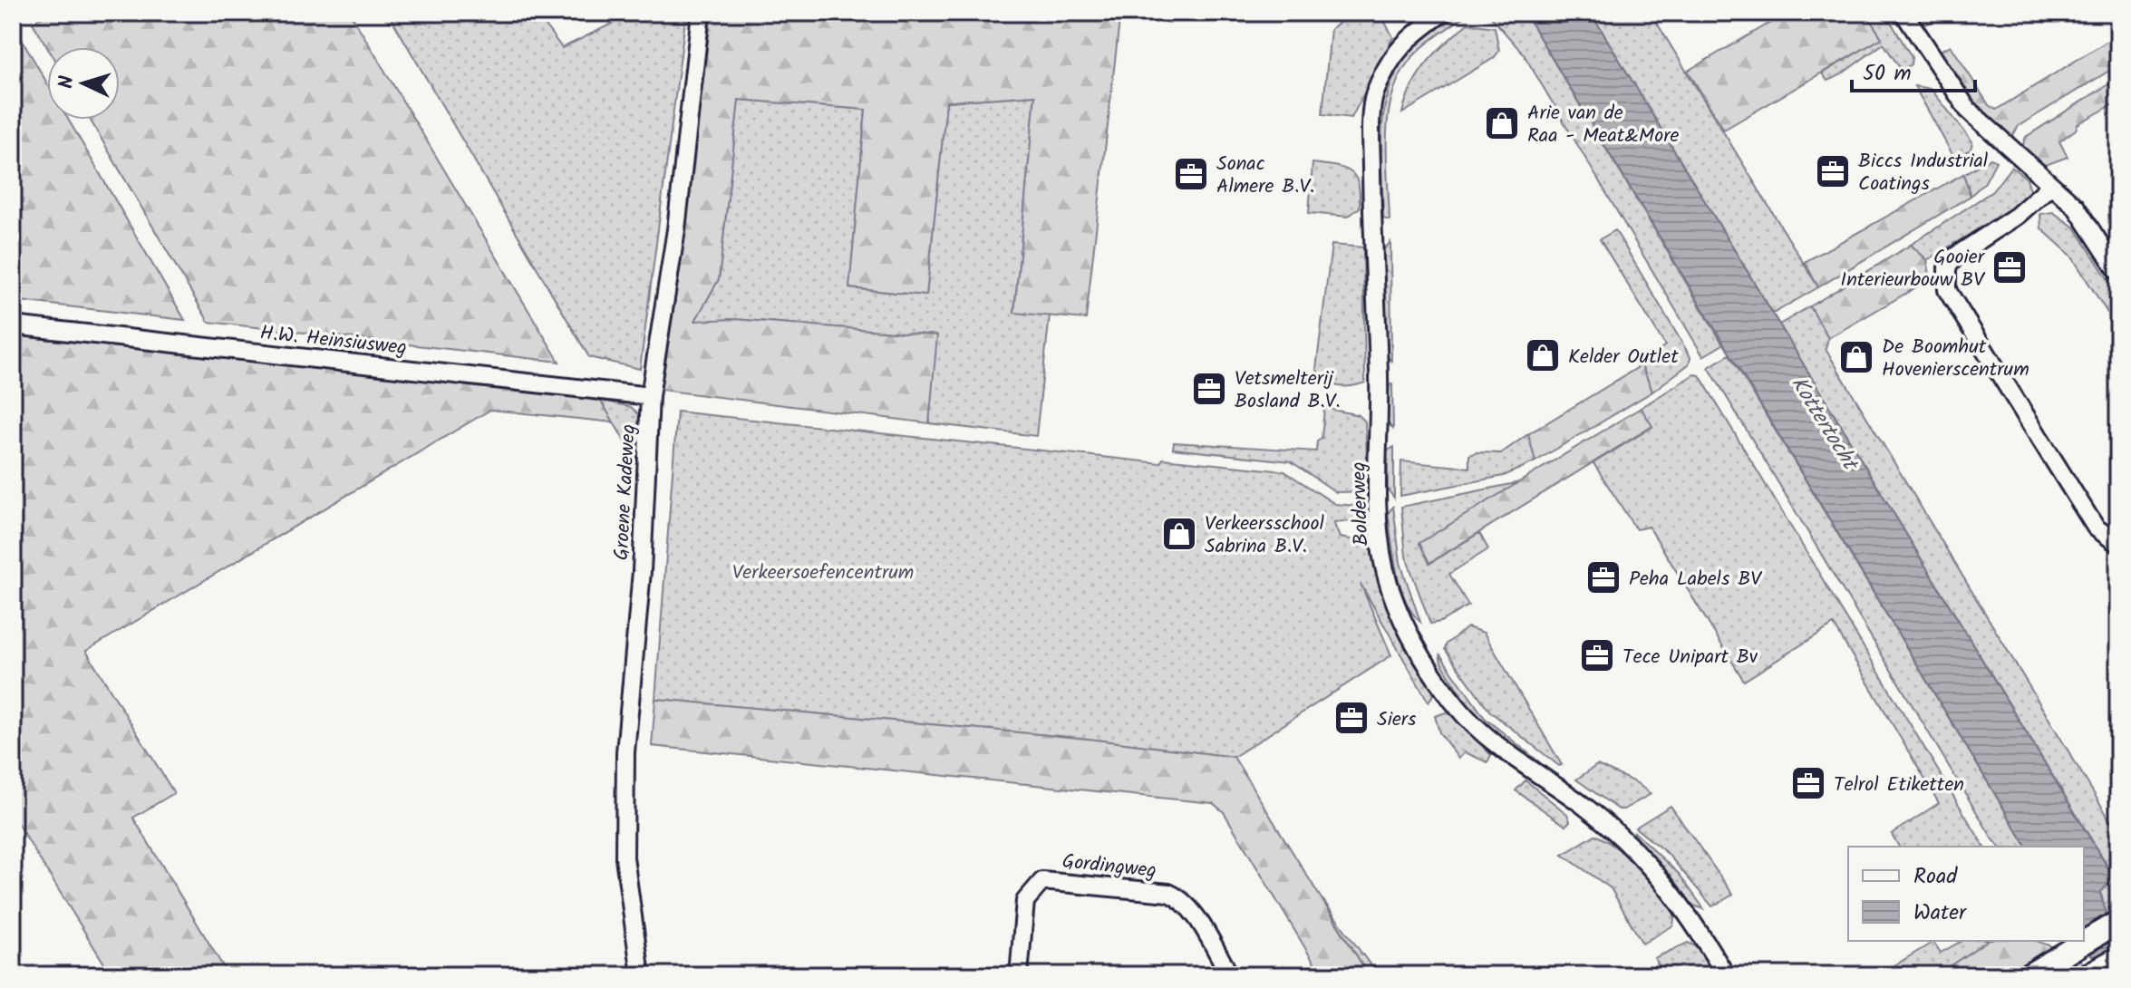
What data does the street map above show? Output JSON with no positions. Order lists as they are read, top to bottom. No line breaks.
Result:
{"streets":{"street":["H.W. Heinsiusweg","Groene Kadeweg","Bolderweg","Gordingweg"]},"crossings":[["H.W. Heinsiusweg","Groene Kadeweg"]],"water":["Kottertocht"],"parks":["Verkeersoefencentrum"],"places":{"shop":["Arie van de Raa - Meat&More","Kelder Outlet","De Boomhut Hovenierscentrum","Verkeersschool Sabrina B.V."],"office":["Biccs Industrial Coatings","Sonac Almere B.V.","Gooier Interieurbouw BV","Vetsmelterij Bosland B.V.","Peha Labels BV","Tece Unipart Bv","Siers","Telrol Etiketten"]},"legend":["Road","Water"],"scale_bar":"50 m","north":"left"}
